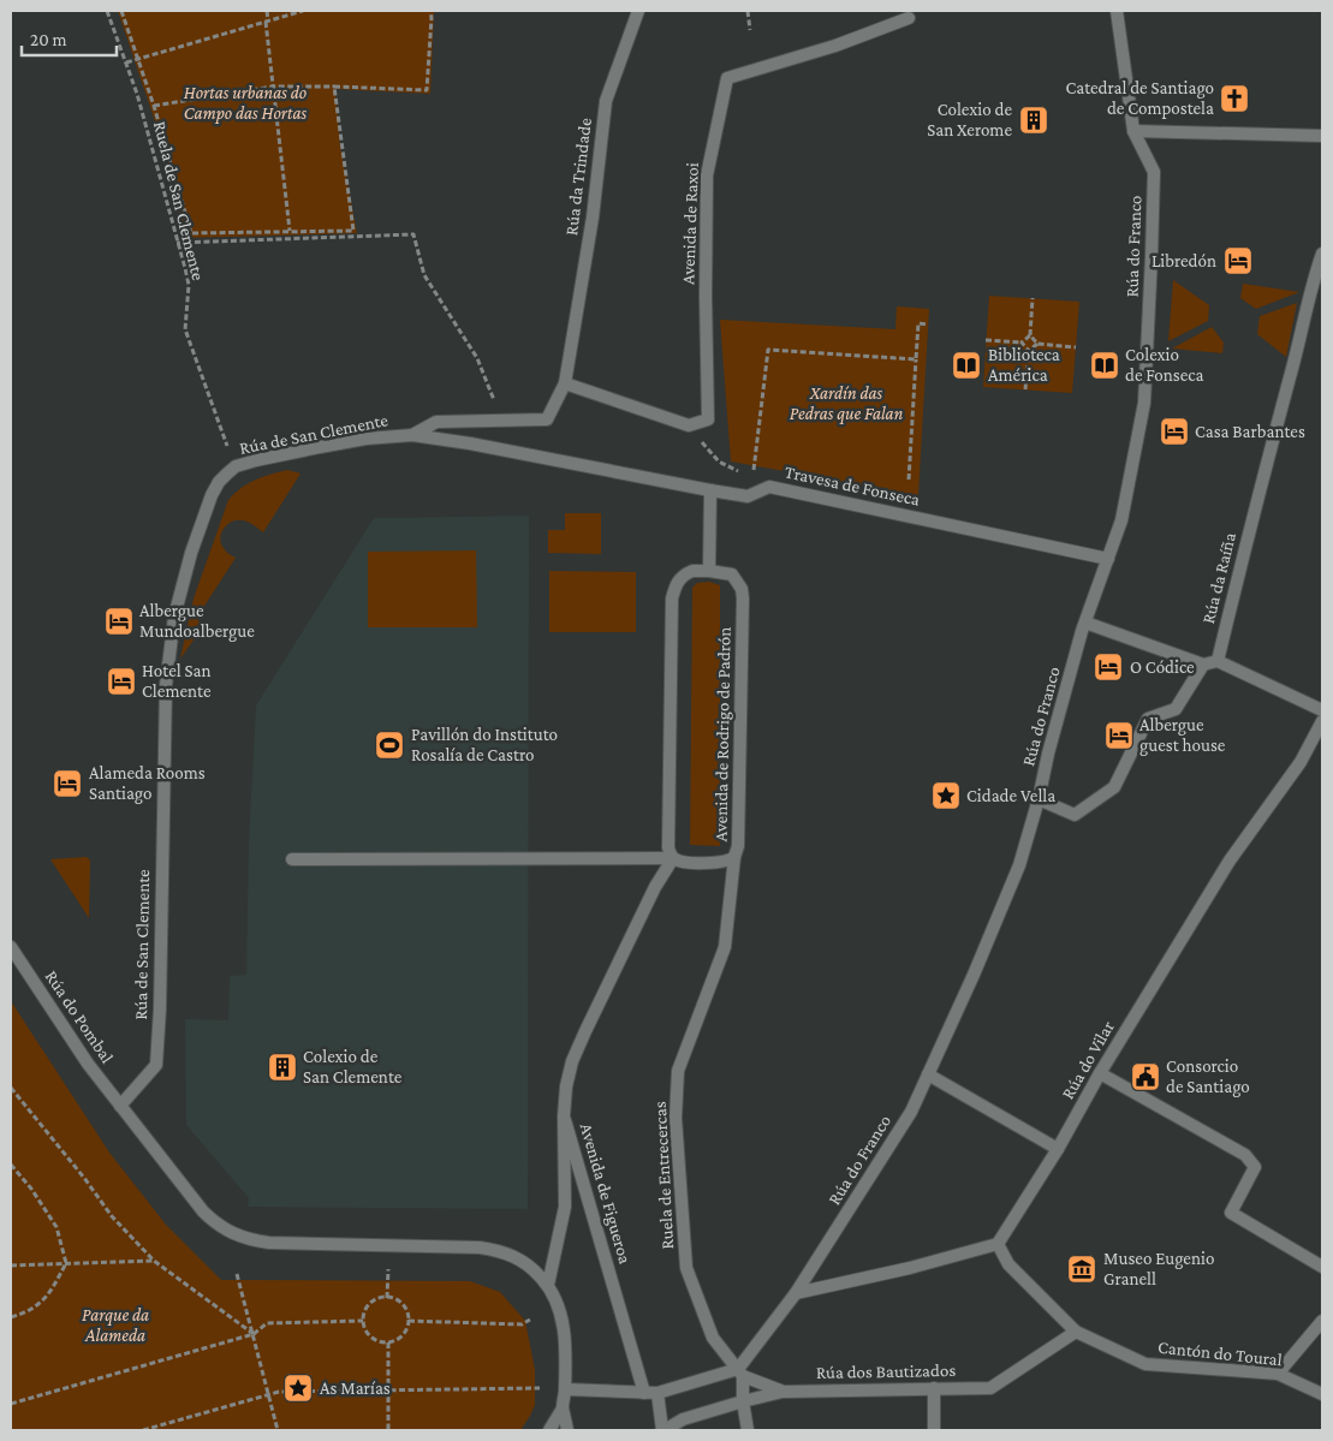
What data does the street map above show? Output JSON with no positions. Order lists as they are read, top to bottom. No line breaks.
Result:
{"streets":{"street":["Rúa da Trindade","Avenida de Raxoi","Rúa do Franco","Rúa de San Clemente","Travesa de Fonseca","Rúa da Raíña","Avenida de Rodrigo de Padrón","Rúa do Pombal","Rúa do Vilar","Ruela de Entrecercas","Avenida de Figueroa","Cantón do Toural","Rúa dos Bautizados"],"path":["Ruela de San Clemente"]},"crossings":[["Ruela de San Clemente","Rúa de San Clemente"],["Rúa do Franco","Travesa de Fonseca"],["Rúa do Franco","Ruela de Entrecercas"],["Rúa do Franco","Rúa dos Bautizados"],["Rúa de San Clemente","Travesa de Fonseca"],["Rúa de San Clemente","Rúa do Pombal"],["Avenida de Rodrigo de Padrón","Ruela de Entrecercas"],["Ruela de Entrecercas","Rúa dos Bautizados"],["Cantón do Toural","Rúa dos Bautizados"]],"parks":["Hortas urbanas do Campo das Hortas","Xardín das Pedras que Falan","Parque da Alameda"],"places":{"church":["Catedral de Santiago de Compostela"],"building":["Colexio de San Xerome","Colexio de San Clemente"],"hotel":["Libredón","Casa Barbantes","Albergue Mundoalbergue","O Códice","Hotel San Clemente","Albergue guest house","Alameda Rooms Santiago"],"library":["Biblioteca América","Colexio de Fonseca"],"sports":["Pavillón do Instituto Rosalía de Castro"],"place":["Cidade Vella","As Marías"],"public building":["Consorcio de Santiago"],"museum":["Museo Eugenio Granell"]},"scale_bar":"20 m"}
